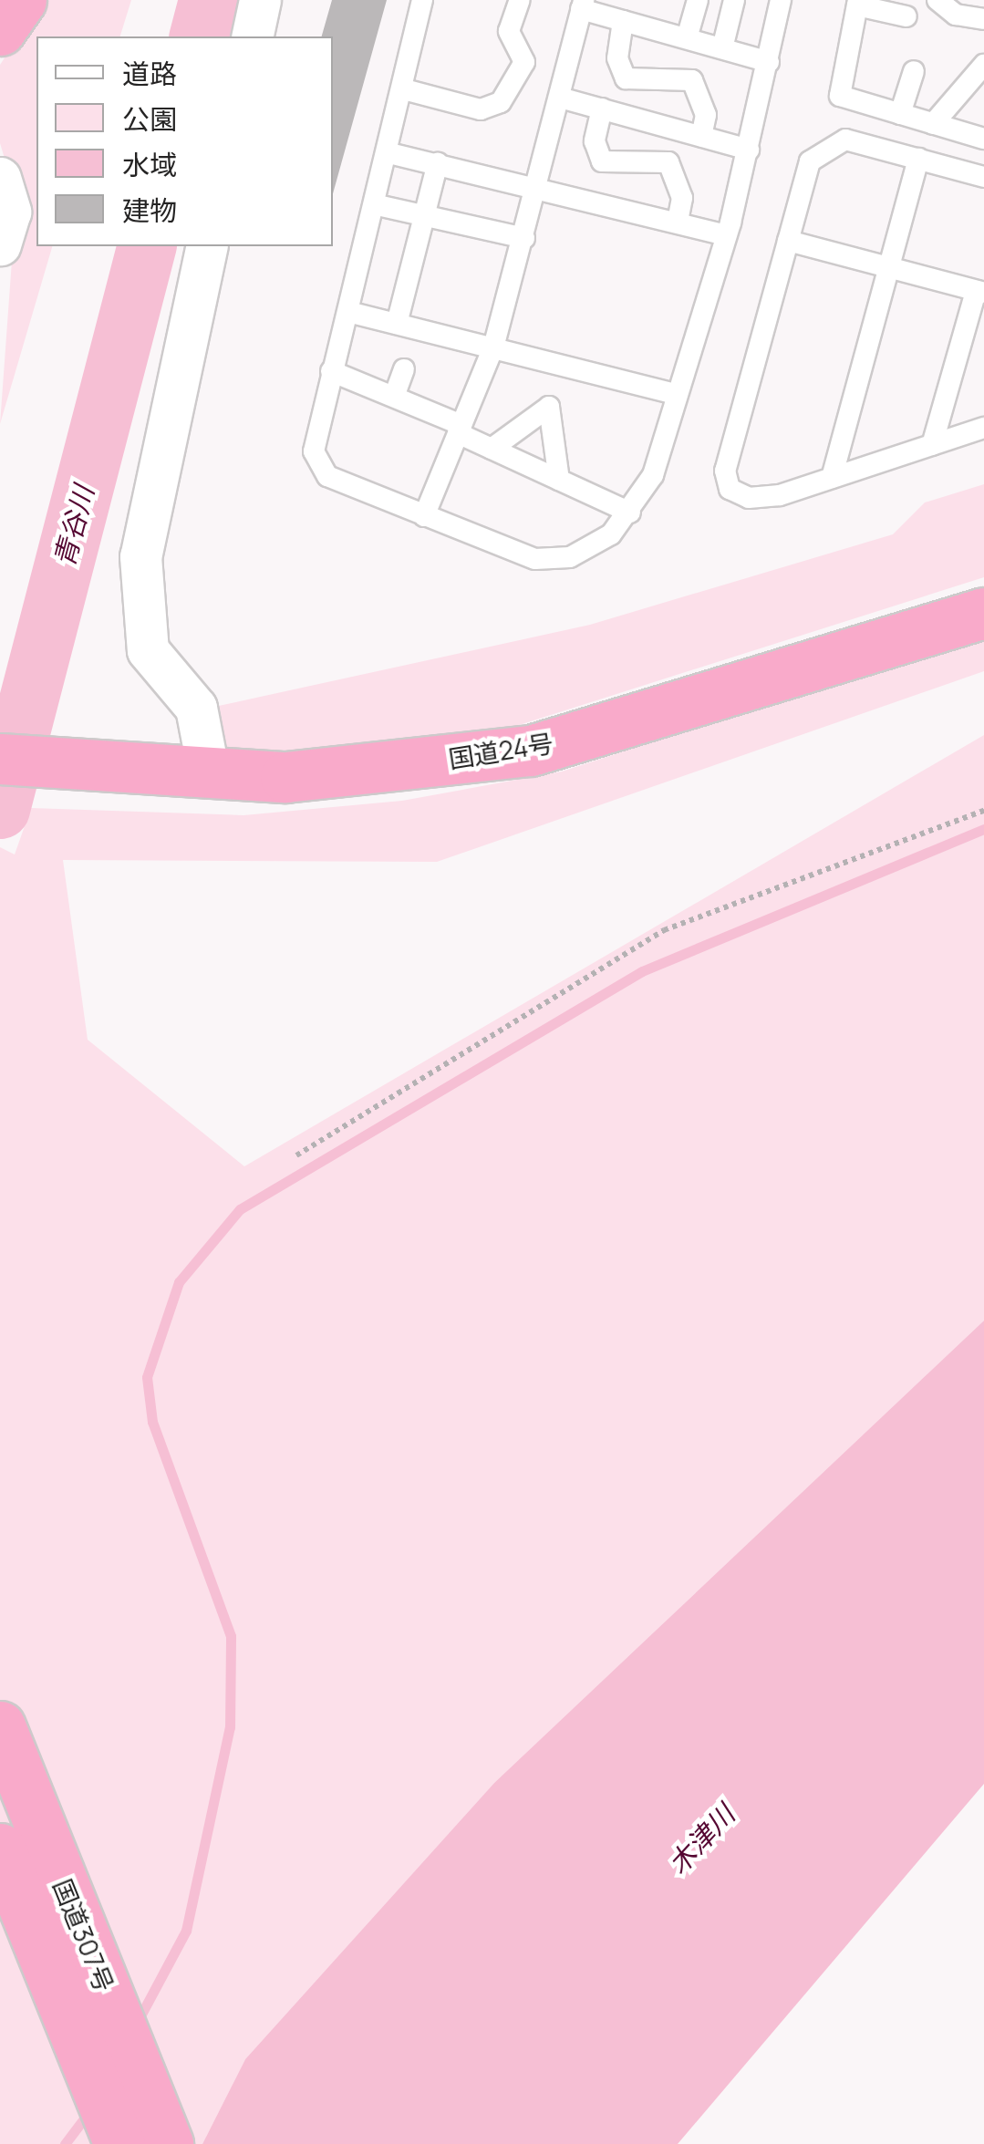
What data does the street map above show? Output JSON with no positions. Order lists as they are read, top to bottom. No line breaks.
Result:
{"streets":{"highway":["国道24号","国道307号"]},"water":["青谷川","木津川"],"legend":["道路","公園","水域","建物"]}
